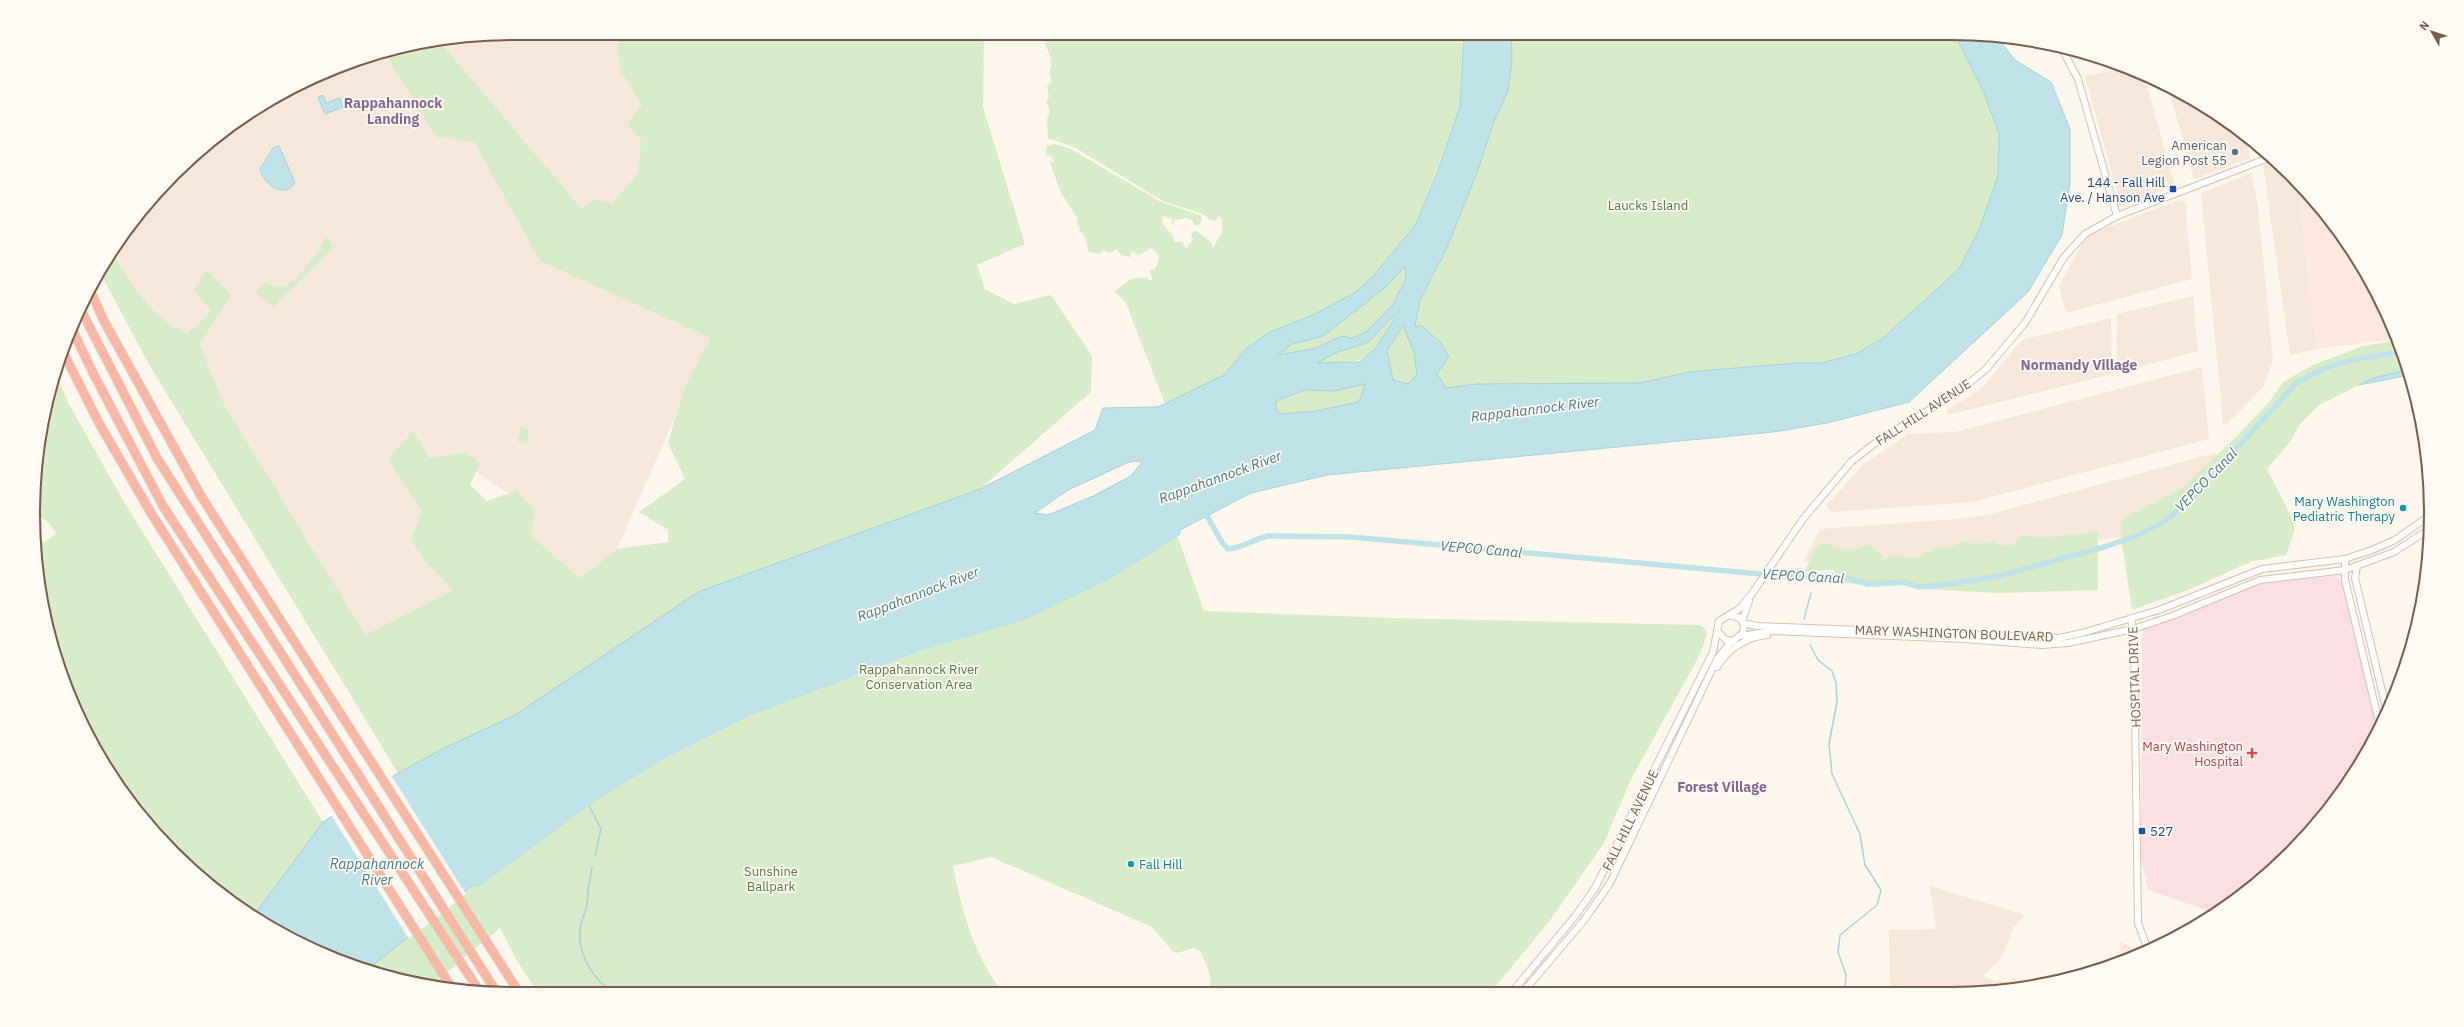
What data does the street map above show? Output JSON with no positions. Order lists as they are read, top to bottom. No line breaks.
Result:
{"streets":{"street":["FALL HILL AVENUE","MARY WASHINGTON BOULEVARD","HOSPITAL DRIVE"]},"crossings":[["FALL HILL AVENUE","MARY WASHINGTON BOULEVARD"],["MARY WASHINGTON BOULEVARD","HOSPITAL DRIVE"]],"districts":["Rappahannock Landing","Normandy Village","Forest Village"],"water":["Rappahannock River","VEPCO Canal"],"parks":["Laucks Island","Rappahannock River Conservation Area","Sunshine Ballpark"],"places":{"other":["American Legion Post 55","Mary Washington Pediatric Therapy","Fall Hill"],"transit":["144 - Fall Hill Ave. / Hanson Ave","527"],"health":["Mary Washington Hospital"]},"north":"top left"}
